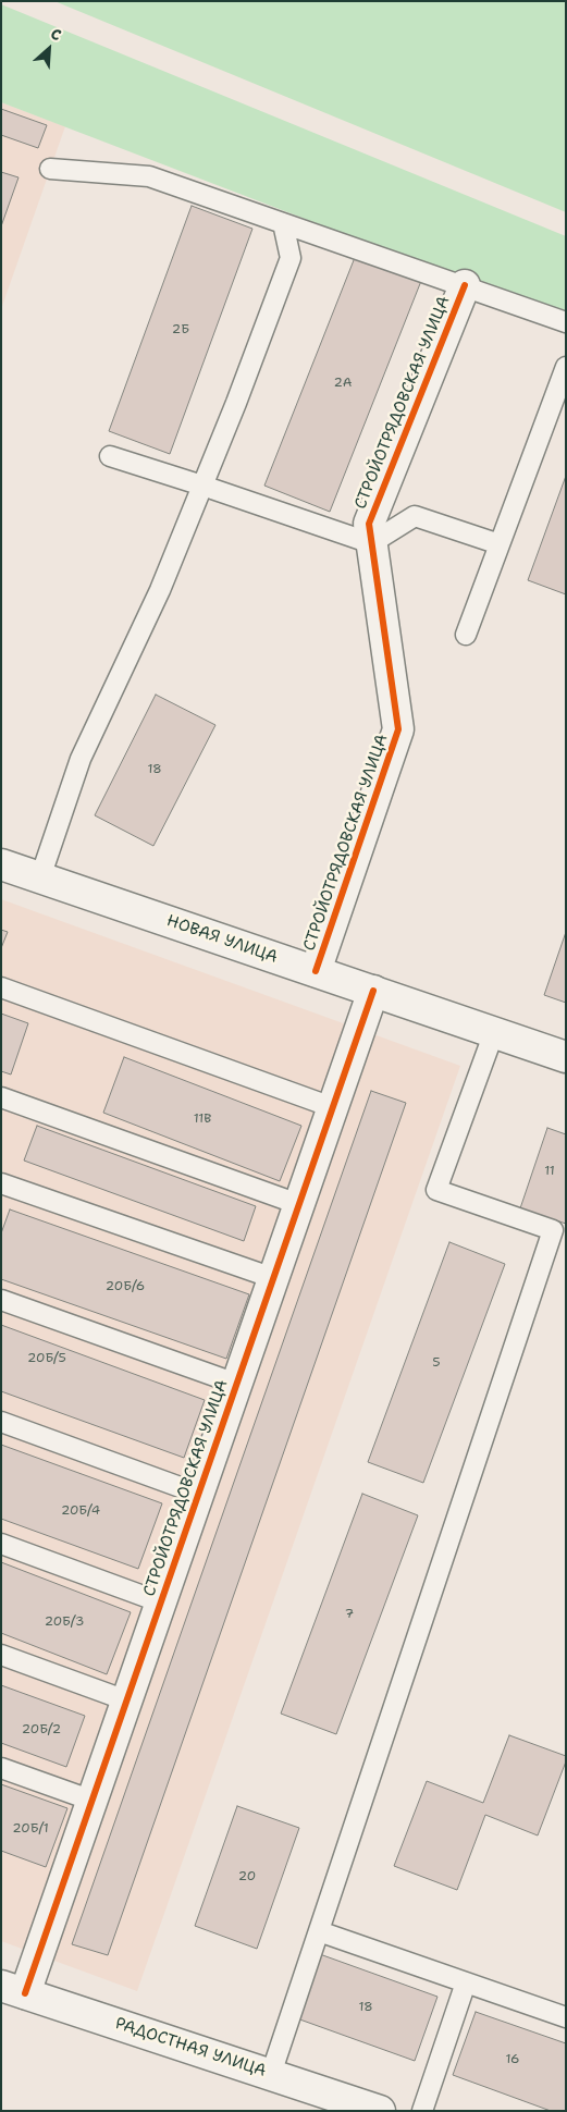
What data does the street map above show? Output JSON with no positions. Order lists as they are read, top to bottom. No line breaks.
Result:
{"streets":{"street":["СТРОЙОТРЯДОВСКАЯ УЛИЦА","НОВАЯ УЛИЦА","РАДОСТНАЯ УЛИЦА"]},"crossings":[["СТРОЙОТРЯДОВСКАЯ УЛИЦА","НОВАЯ УЛИЦА"],["СТРОЙОТРЯДОВСКАЯ УЛИЦА","РАДОСТНАЯ УЛИЦА"]],"house_numbers":["2Б","2А","18","11В","11","20Б/6","20Б/5","5","20Б/4","7","20Б/3","20Б/2","20Б/1","20","18","16"],"north":"top right"}
